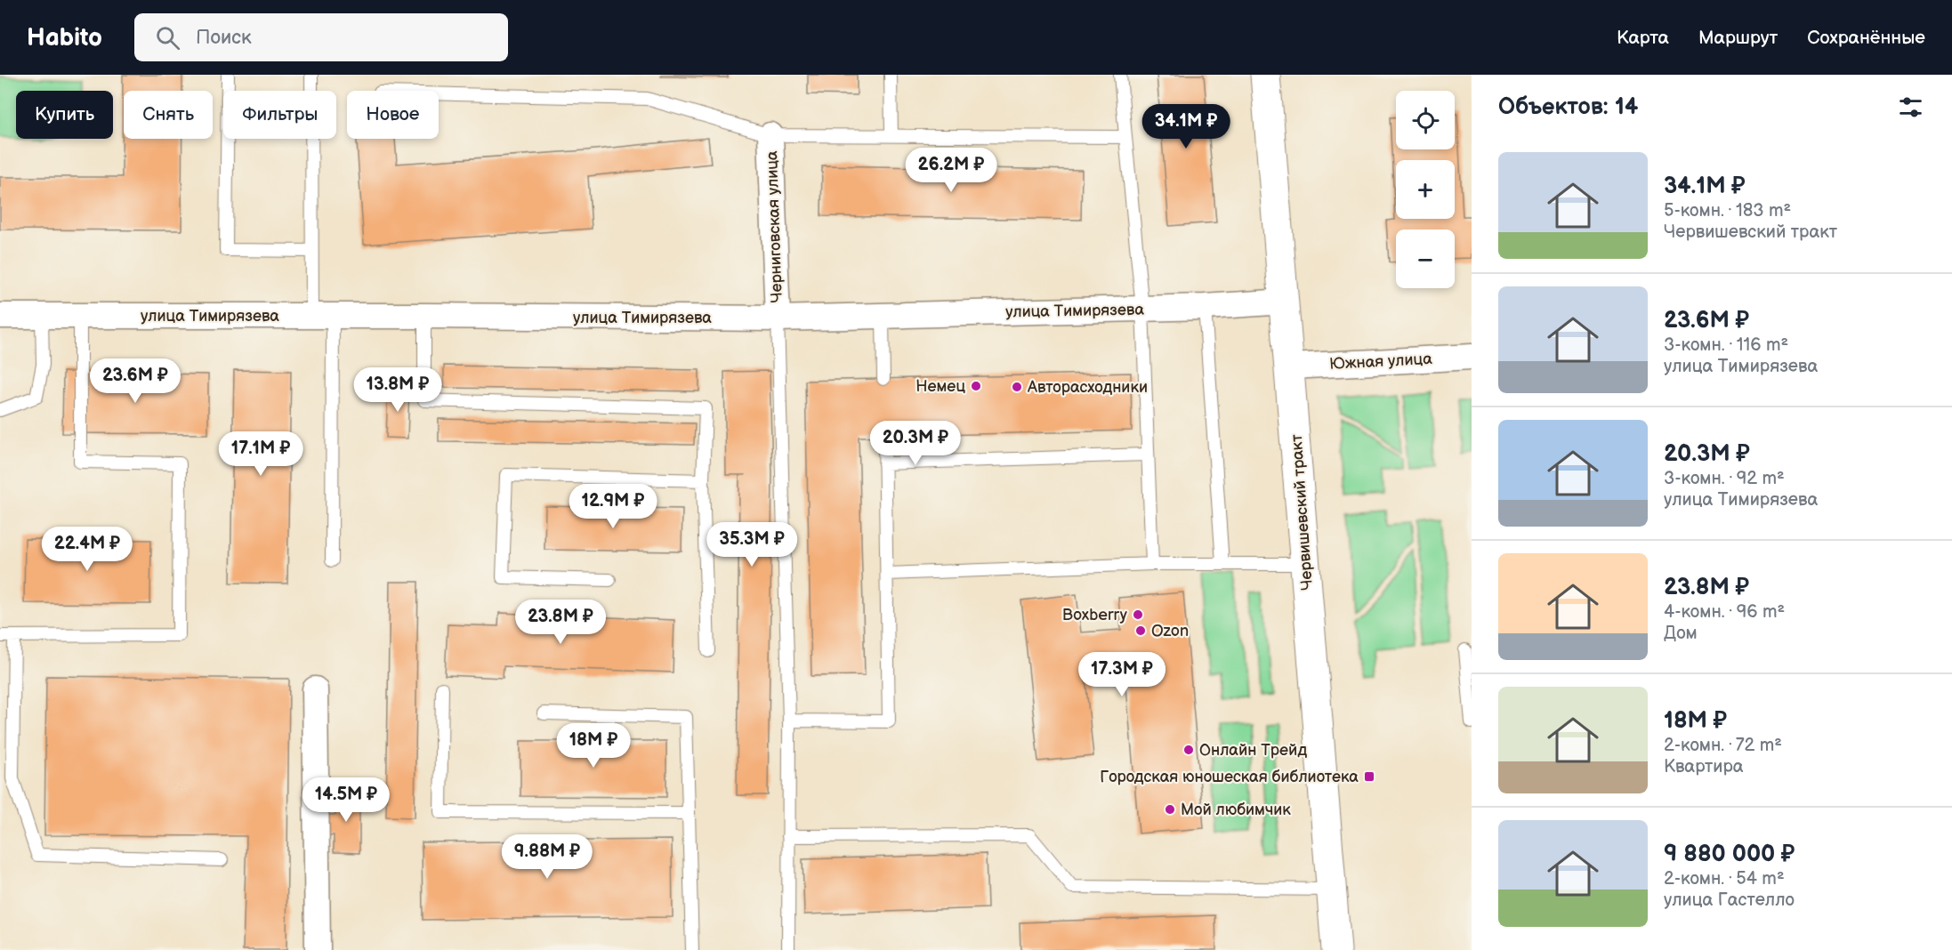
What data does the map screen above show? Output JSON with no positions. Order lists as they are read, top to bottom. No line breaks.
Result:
{"streets":{"main road":["Червишевский тракт"],"street":["Черниговская улица","улица Тимирязева","Южная улица"]},"crossings":[["Черниговская улица","улица Тимирязева"],["улица Тимирязева","Червишевский тракт"],["Южная улица","Червишевский тракт"]],"places":{"other":["Немец","Авторасходники","Boxberry","Ozon","Онлайн Трейд","Мой любимчик"],"transit":["Городская юношеская библиотека"]},"page":{"header":"Habito","search":"Поиск","nav":["Карта","Маршрут","Сохранённые"],"heading":"Объектов: 14","map_buttons":["+","−"],"chip":["Купить","Снять","Фильтры","Новое"],"price":["34.1M ₽","26.2M ₽","23.6M ₽","13.8M ₽","20.3M ₽","17.1M ₽","12.9M ₽","35.3M ₽","22.4M ₽","23.8M ₽","17.3M ₽","18M ₽","14.5M ₽","9.88M ₽"],"list":[{"name":"34.1M ₽","note":"5-комн. · 183 m² · Червишевский тракт"},{"name":"23.6M ₽","note":"3-комн. · 116 m² · улица Тимирязева"},{"name":"20.3M ₽","note":"3-комн. · 92 m² · улица Тимирязева"},{"name":"23.8M ₽","note":"4-комн. · 96 m² · Дом"},{"name":"18M ₽","note":"2-комн. · 72 m² · Квартира"},{"name":"9 880 000 ₽","note":"2-комн. · 54 m² · улица Гастелло"}]}}
